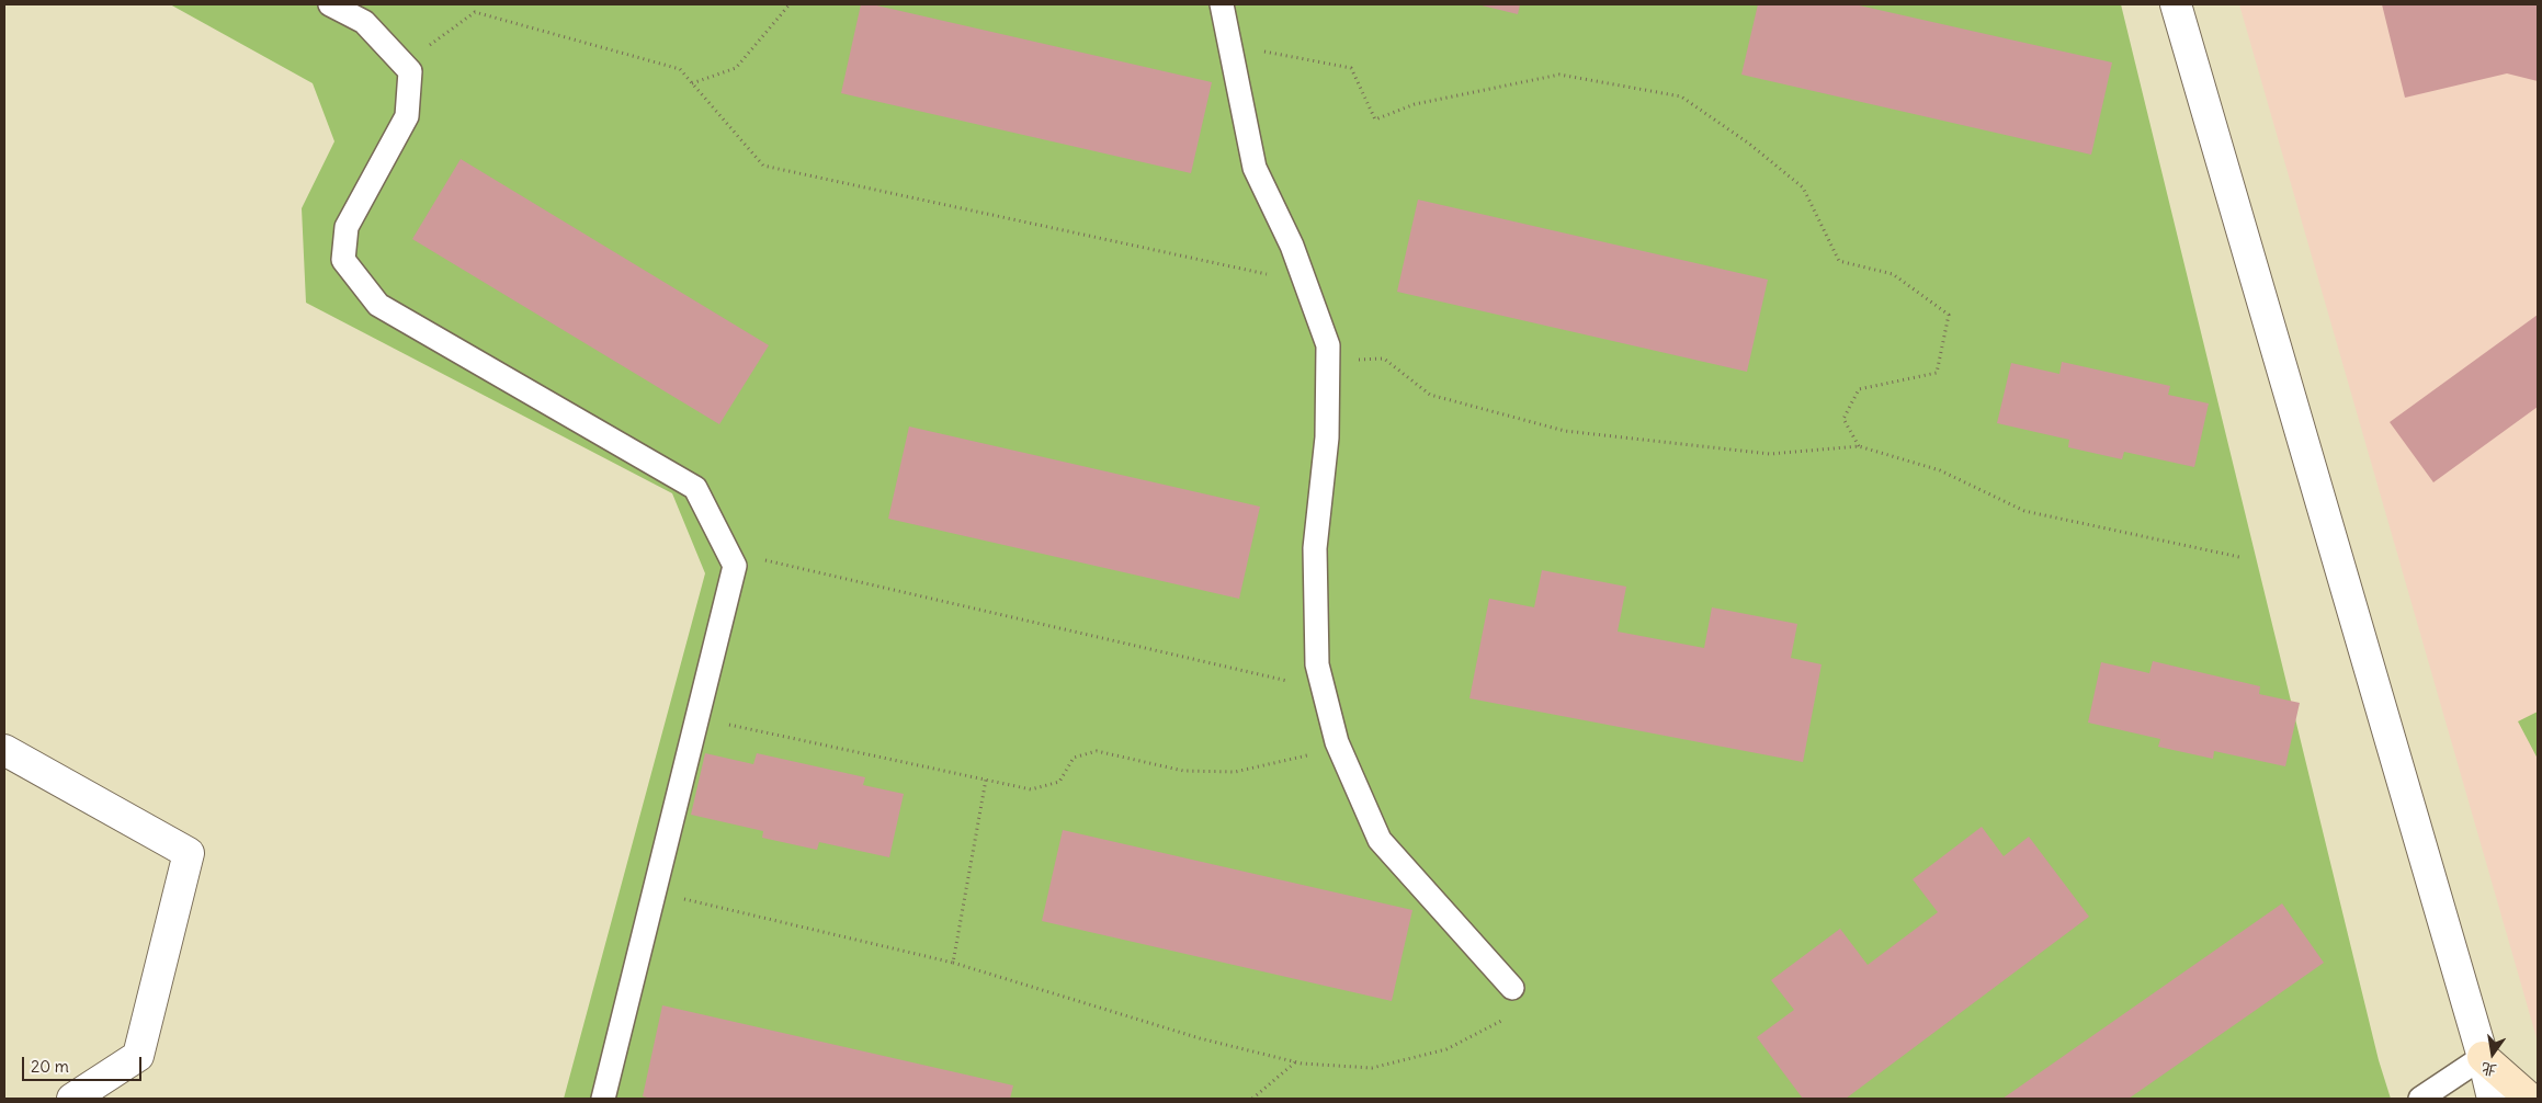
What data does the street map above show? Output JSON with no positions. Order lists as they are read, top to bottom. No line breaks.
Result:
{"scale_bar":"20 m","north":"bottom"}
